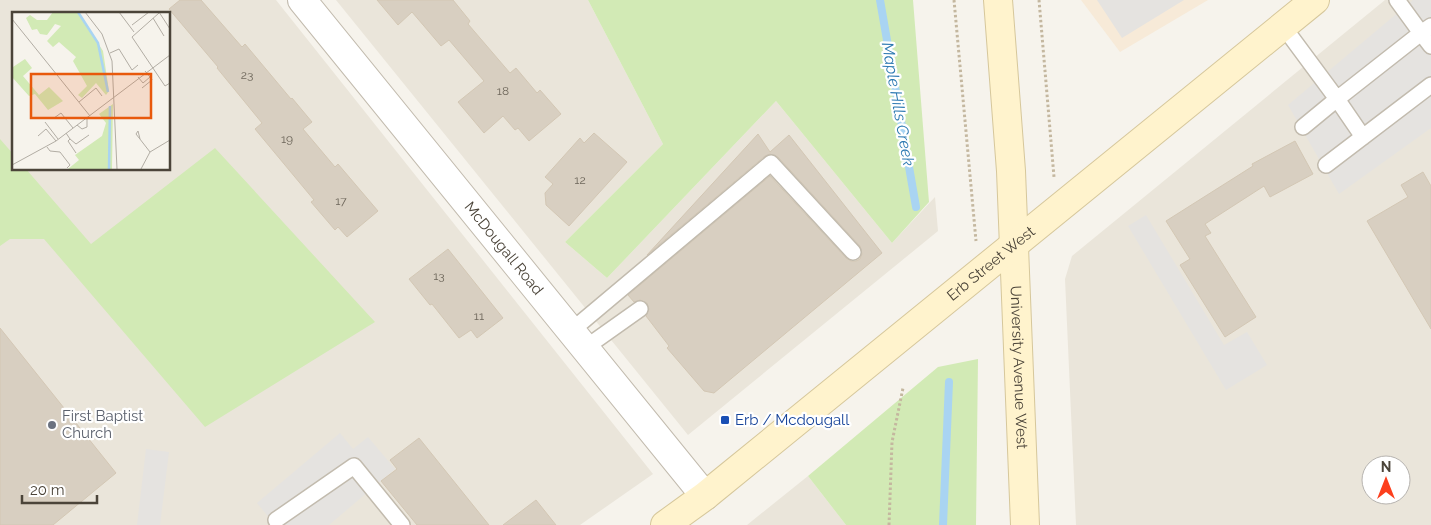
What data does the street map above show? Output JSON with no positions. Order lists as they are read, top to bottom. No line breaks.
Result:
{"streets":{"main road":["Erb Street West","University Avenue West"],"street":["McDougall Road"]},"crossings":[["McDougall Road","Erb Street West"],["Erb Street West","University Avenue West"]],"water":["Maple Hills Creek"],"places":{"transit":["Erb / Mcdougall"],"other":["First Baptist Church"]},"house_numbers":["23","18","19","12","17","13","11"],"scale_bar":"20 m","north":"top"}
